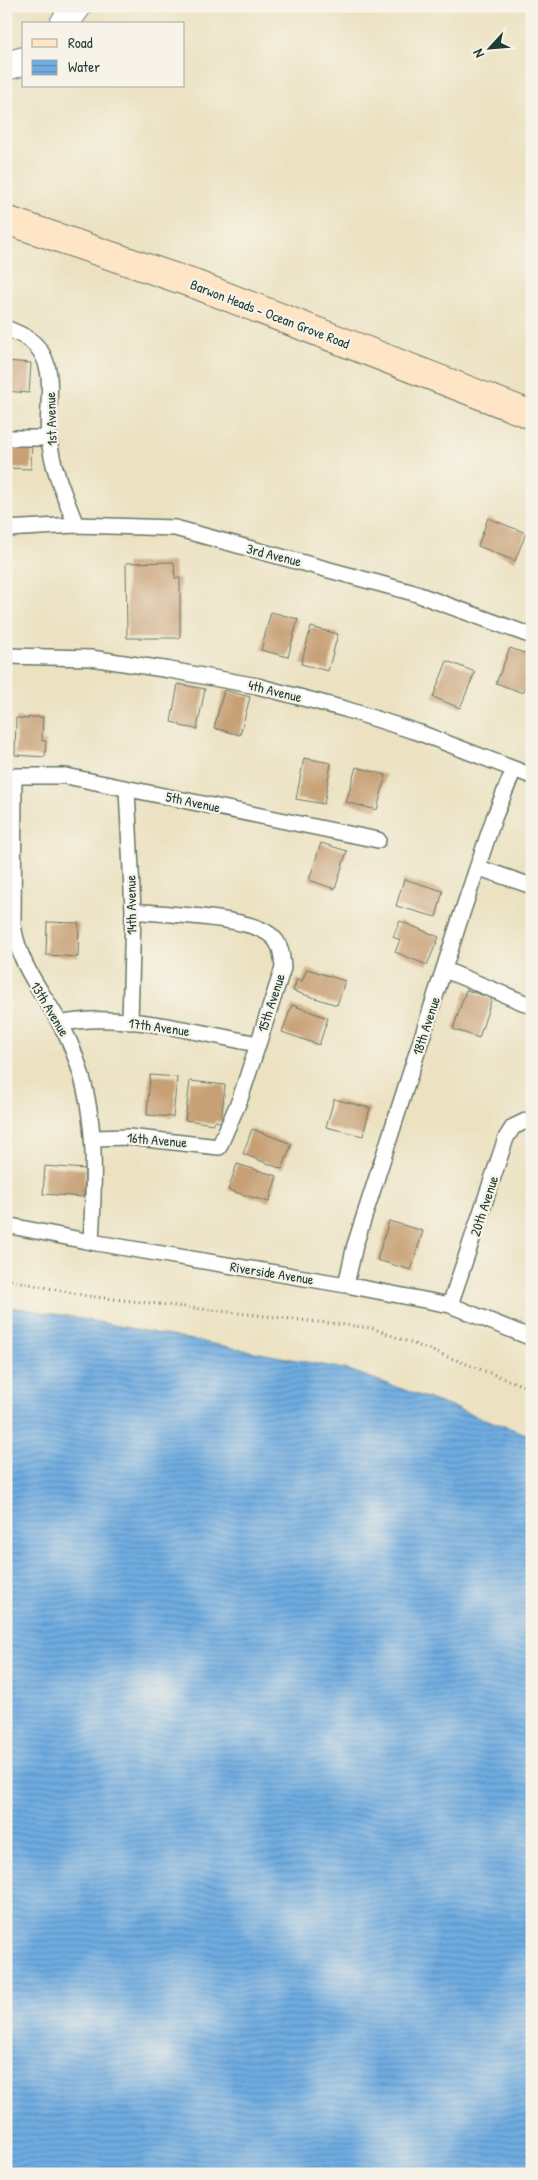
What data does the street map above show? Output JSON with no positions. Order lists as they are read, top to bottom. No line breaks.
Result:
{"streets":{"main road":["Barwon Heads - Ocean Grove Road"],"lane":["1st Avenue","3rd Avenue","4th Avenue","5th Avenue","14th Avenue","15th Avenue","13th Avenue","18th Avenue","17th Avenue","16th Avenue","20th Avenue","Riverside Avenue"]},"crossings":[["1st Avenue","3rd Avenue"],["4th Avenue","18th Avenue"],["5th Avenue","14th Avenue"],["5th Avenue","13th Avenue"],["14th Avenue","15th Avenue"],["14th Avenue","17th Avenue"],["15th Avenue","17th Avenue"],["15th Avenue","16th Avenue"],["13th Avenue","17th Avenue"],["13th Avenue","16th Avenue"],["13th Avenue","Riverside Avenue"],["18th Avenue","Riverside Avenue"],["20th Avenue","Riverside Avenue"]],"legend":["Road","Water"],"north":"bottom left"}
